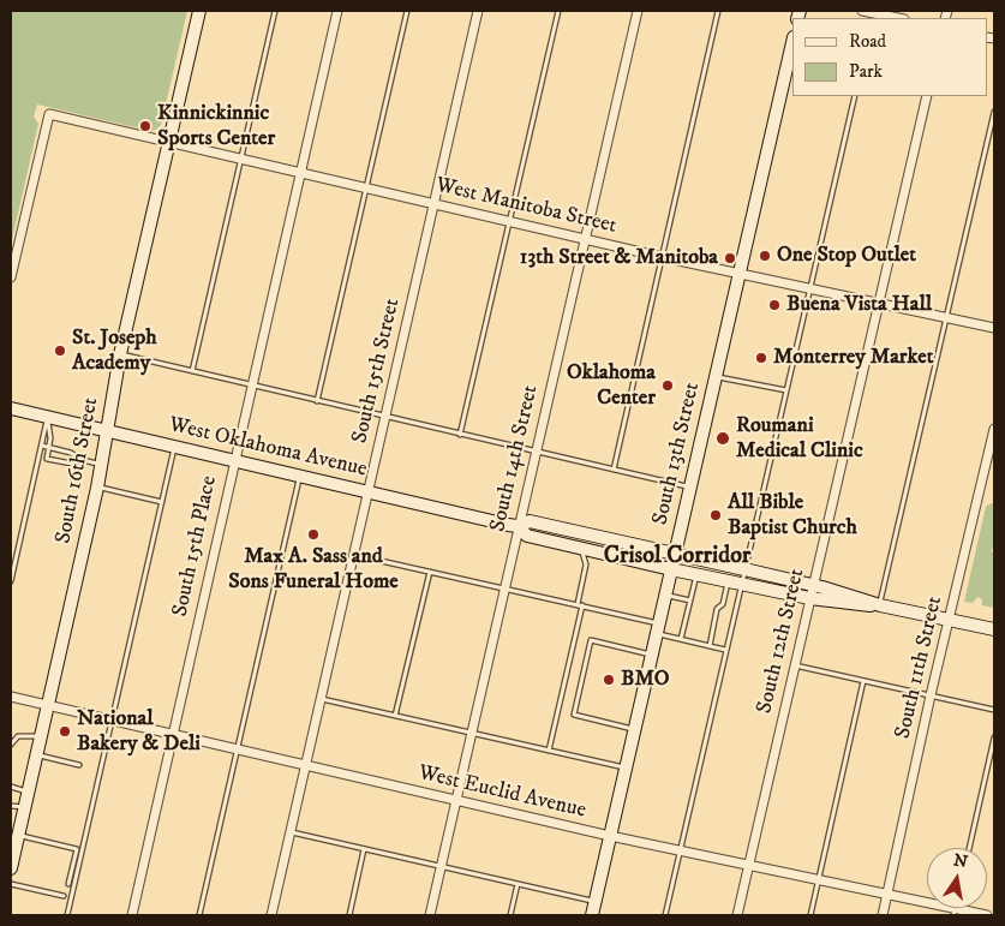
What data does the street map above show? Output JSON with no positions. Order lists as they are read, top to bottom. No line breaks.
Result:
{"streets":{"street":["West Manitoba Street","South 15th Street","West Oklahoma Avenue","South 13th Street","South 14th Street","South 16th Street","South 15th Place","South 12th Street","South 11th Street","West Euclid Avenue"]},"crossings":[["West Manitoba Street","South 15th Street"],["West Manitoba Street","South 13th Street"],["West Manitoba Street","South 14th Street"],["West Manitoba Street","South 16th Street"],["West Manitoba Street","South 15th Place"],["West Manitoba Street","South 12th Street"],["South 15th Street","West Oklahoma Avenue"],["South 15th Street","West Euclid Avenue"],["West Oklahoma Avenue","South 13th Street"],["West Oklahoma Avenue","South 14th Street"],["West Oklahoma Avenue","South 16th Street"],["West Oklahoma Avenue","South 15th Place"],["West Oklahoma Avenue","South 12th Street"],["West Oklahoma Avenue","South 11th Street"],["South 13th Street","West Euclid Avenue"],["South 14th Street","West Euclid Avenue"],["South 16th Street","West Euclid Avenue"],["South 15th Place","West Euclid Avenue"],["South 12th Street","West Euclid Avenue"],["South 11th Street","West Euclid Avenue"]],"districts":["Crisol Corridor"],"places":["Kinnickinnic Sports Center","One Stop Outlet","13th Street & Manitoba","Buena Vista Hall","St. Joseph Academy","Monterrey Market","Oklahoma Center","Roumani Medical Clinic","All Bible Baptist Church","Max A. Sass and Sons Funeral Home","BMO","National Bakery & Deli"],"legend":["Road","Park"],"north":"top"}
